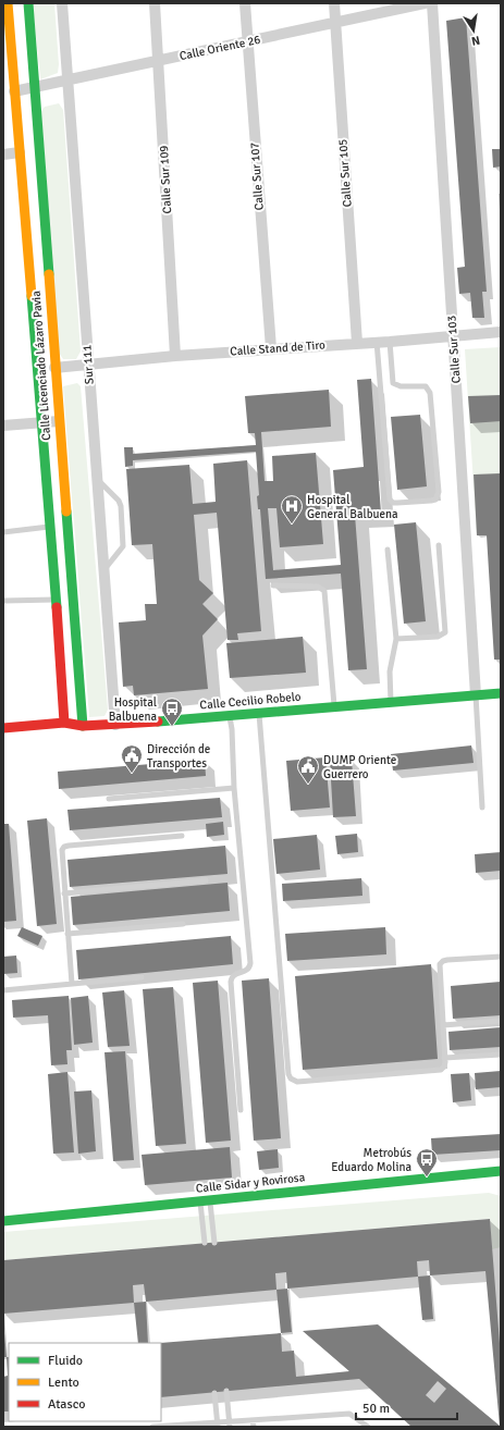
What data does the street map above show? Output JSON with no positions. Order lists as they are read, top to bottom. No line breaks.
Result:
{"streets":{"street":["Calle Oriente 26","Calle Sur 105","Calle Sur 107","Calle Sur 109","Calle Stand de Tiro","Calle Sur 103","Sur 111","Calle Licenciado Lázaro Pavia","Calle Cecilio Robelo","Calle Sidar y Rovirosa"]},"crossings":[["Calle Oriente 26","Calle Sur 105"],["Calle Oriente 26","Calle Sur 107"],["Calle Oriente 26","Calle Sur 109"],["Calle Oriente 26","Sur 111"],["Calle Oriente 26","Calle Licenciado Lázaro Pavia"],["Calle Sur 105","Calle Stand de Tiro"],["Calle Sur 107","Calle Stand de Tiro"],["Calle Sur 109","Calle Stand de Tiro"],["Calle Stand de Tiro","Calle Sur 103"],["Calle Stand de Tiro","Sur 111"],["Calle Stand de Tiro","Calle Licenciado Lázaro Pavia"],["Calle Sur 103","Calle Cecilio Robelo"],["Sur 111","Calle Cecilio Robelo"],["Calle Licenciado Lázaro Pavia","Calle Cecilio Robelo"]],"places":{"hospital":["Hospital General Balbuena"],"bus stop":["Hospital Balbuena","Metrobús Eduardo Molina"],"public building":["Dirección de Transportes","DUMP Oriente Guerrero"]},"legend":["Fluido","Lento","Atasco"],"scale_bar":"50 m","north":"bottom"}
